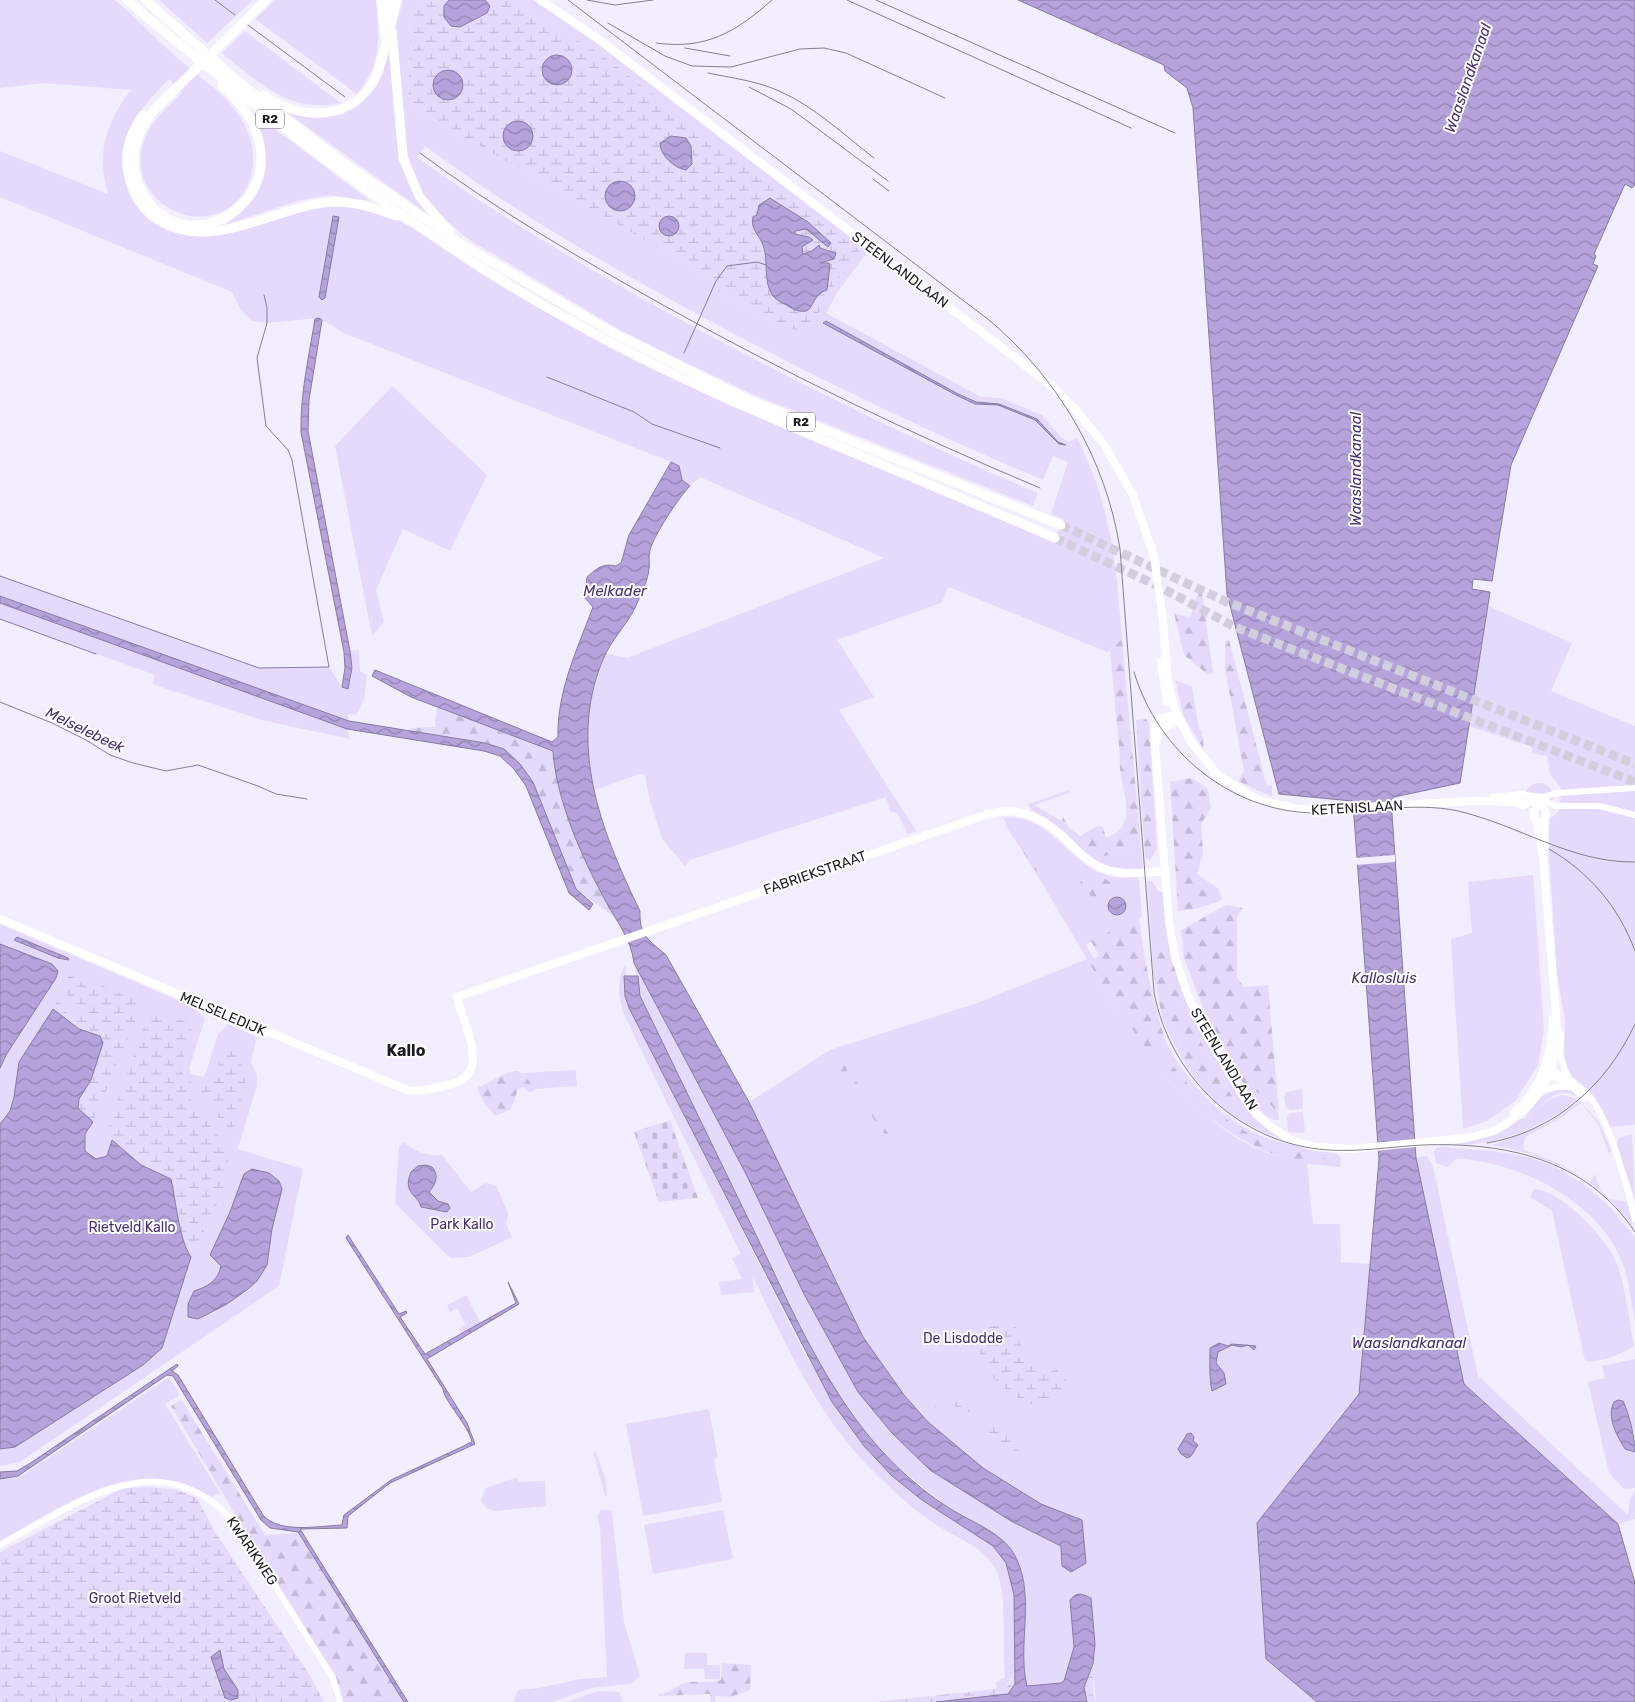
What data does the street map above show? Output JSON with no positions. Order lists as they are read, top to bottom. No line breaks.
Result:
{"streets":{"highway":["R2"],"main road":["STEENLANDLAAN","KETENISLAAN","FABRIEKSTRAAT","MELSELEDIJK"],"street":["KWARIKWEG"]},"crossings":[["STEENLANDLAAN","KETENISLAAN"],["STEENLANDLAAN","FABRIEKSTRAAT"],["FABRIEKSTRAAT","MELSELEDIJK"]],"districts":["Kallo"],"water":["Waaslandkanaal","Melkader","Melselebeek","Kallosluis"],"parks":["Park Kallo","Rietveld Kallo","De Lisdodde","Groot Rietveld"]}
